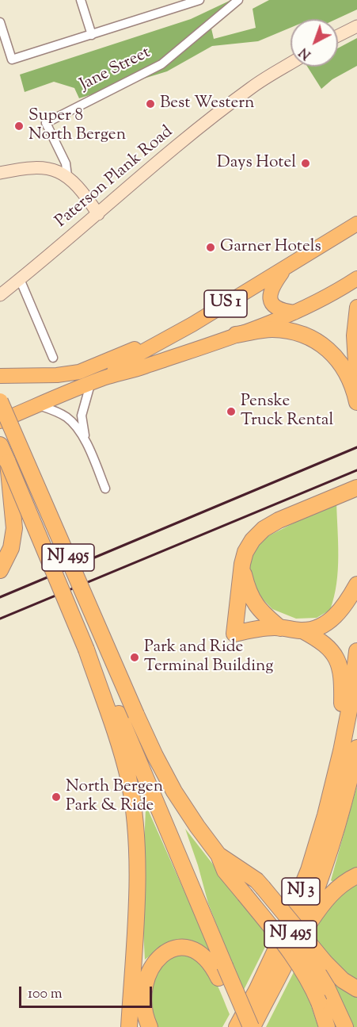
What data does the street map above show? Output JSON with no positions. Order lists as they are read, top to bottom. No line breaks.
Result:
{"streets":{"highway":["NJ 495","NJ 3"],"main road":["Paterson Plank Road","US 1"],"street":["Jane Street"]},"crossings":[["NJ 495","NJ 3"]],"places":["Best Western","Super 8 North Bergen","Days Hotel","Garner Hotels","Penske Truck Rental","Park and Ride Terminal Building","North Bergen Park & Ride"],"scale_bar":"100 m","north":"bottom left"}
